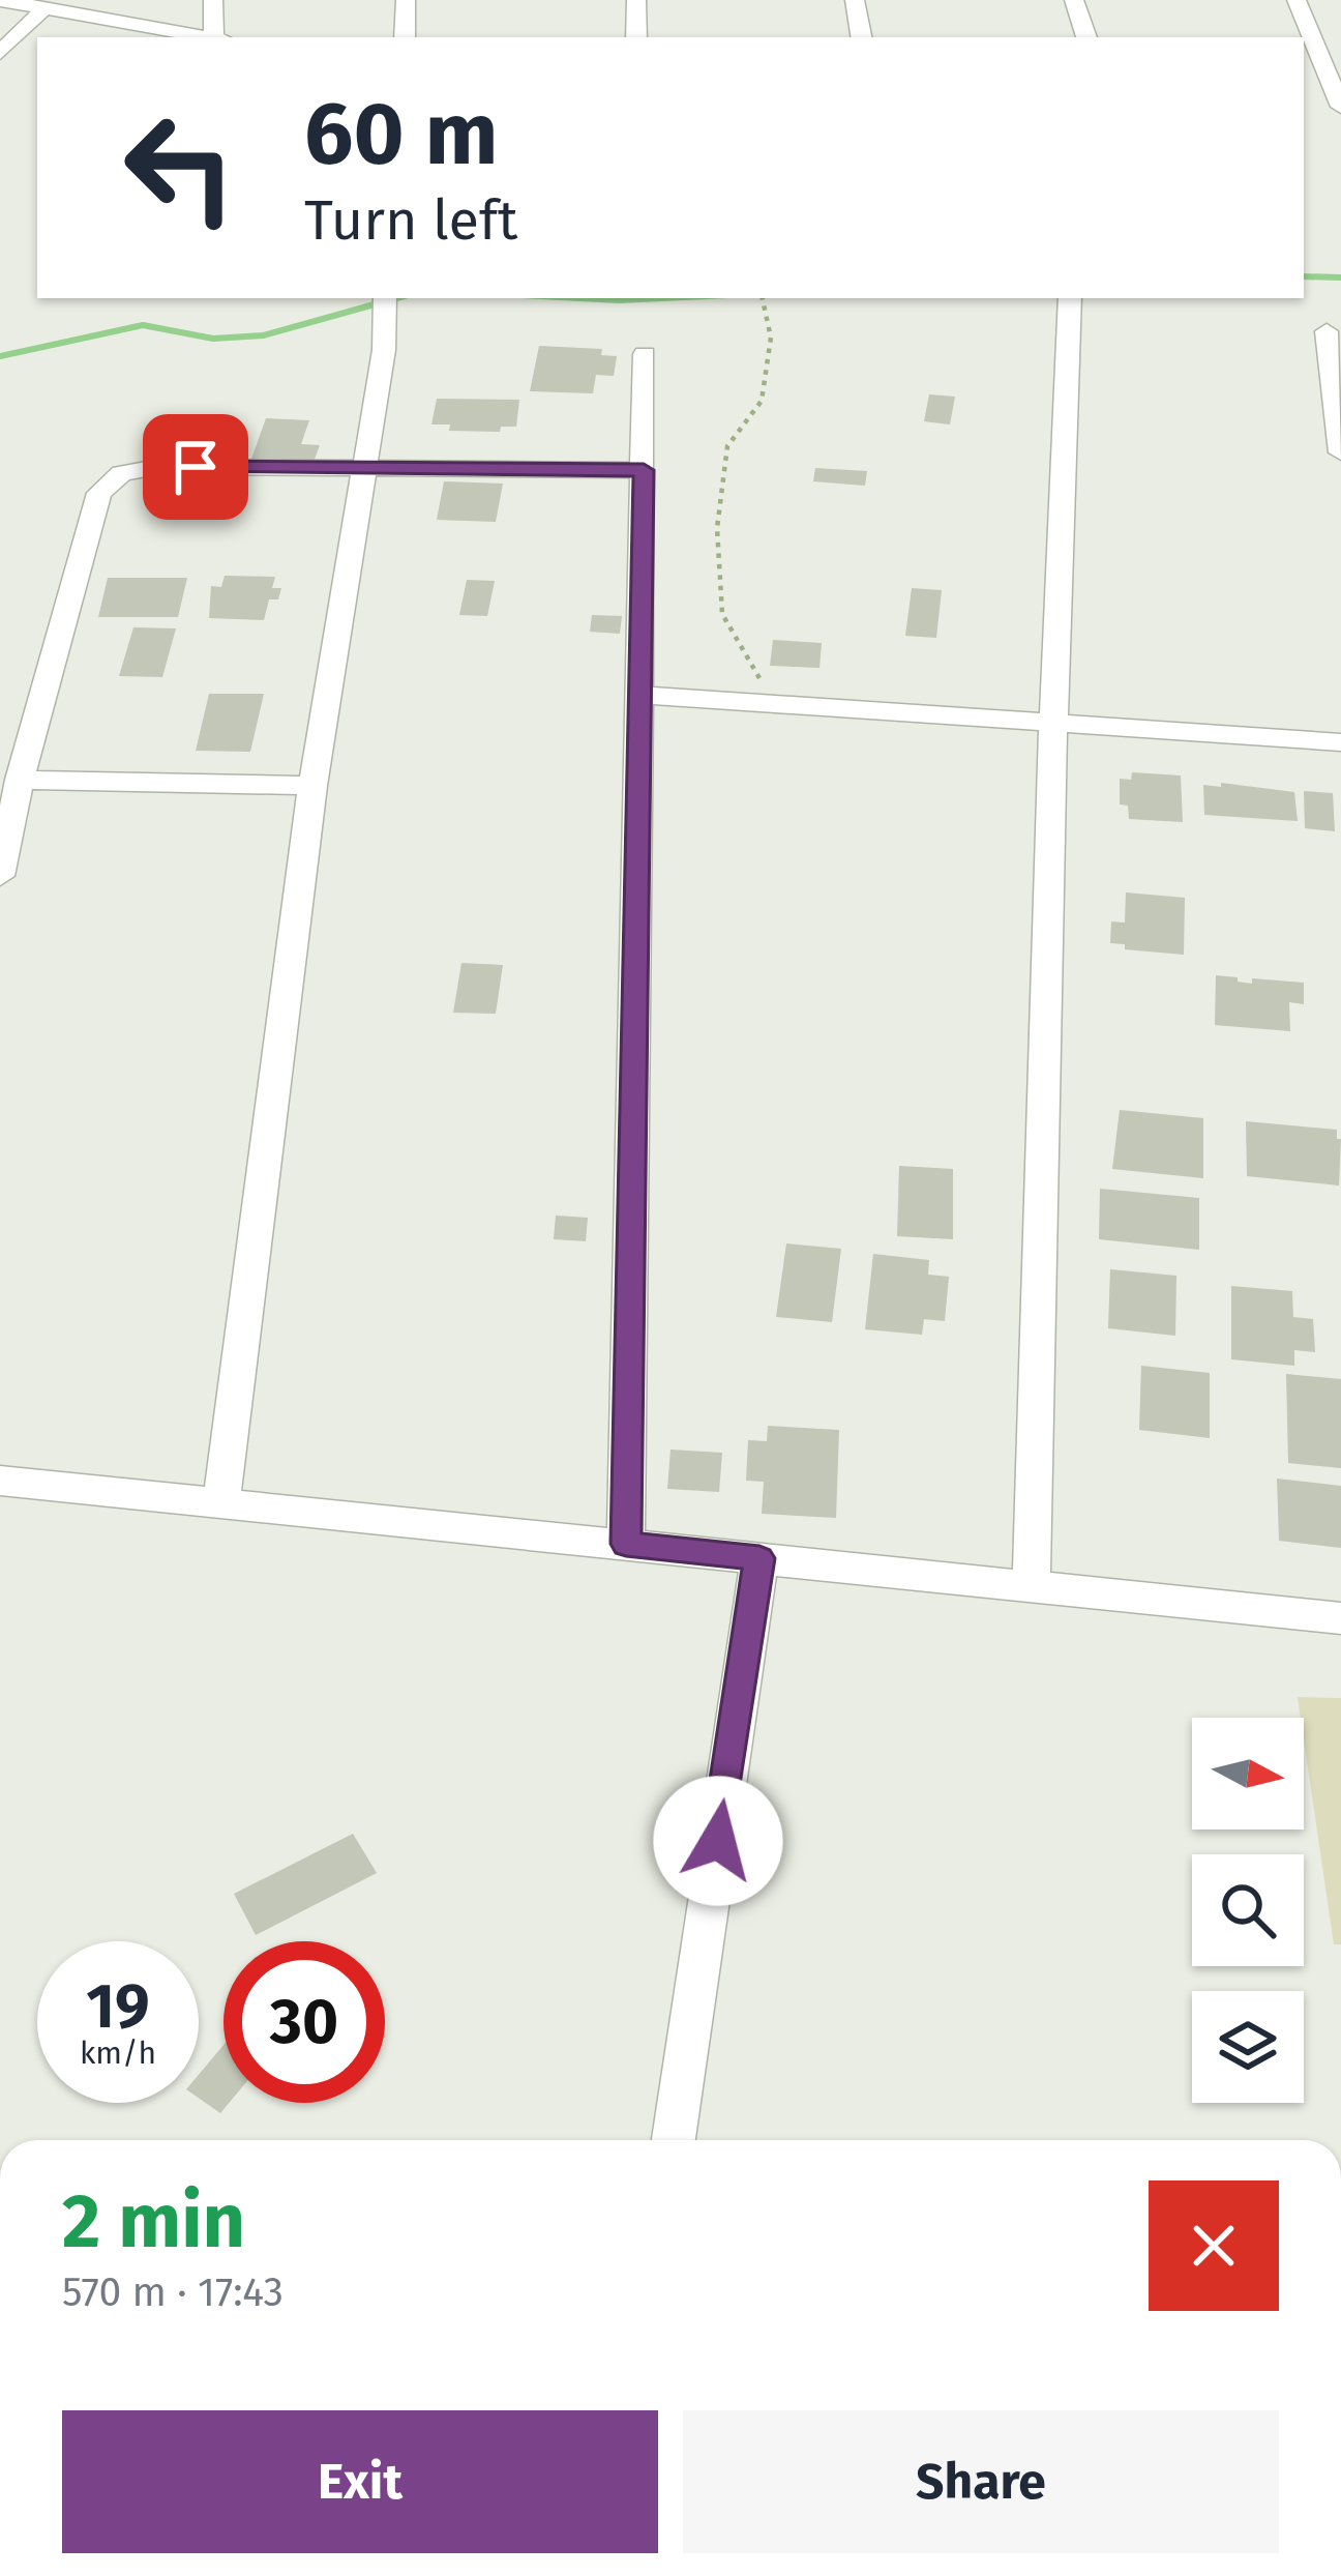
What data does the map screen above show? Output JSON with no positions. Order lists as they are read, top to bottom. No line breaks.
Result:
{"north":"right","page":{"turn":["60 m","Turn left"],"speed":"19 km/h","limit":"30","heading":["2 min","570 m · 17:43"],"buttons":["Exit","Share"]}}
